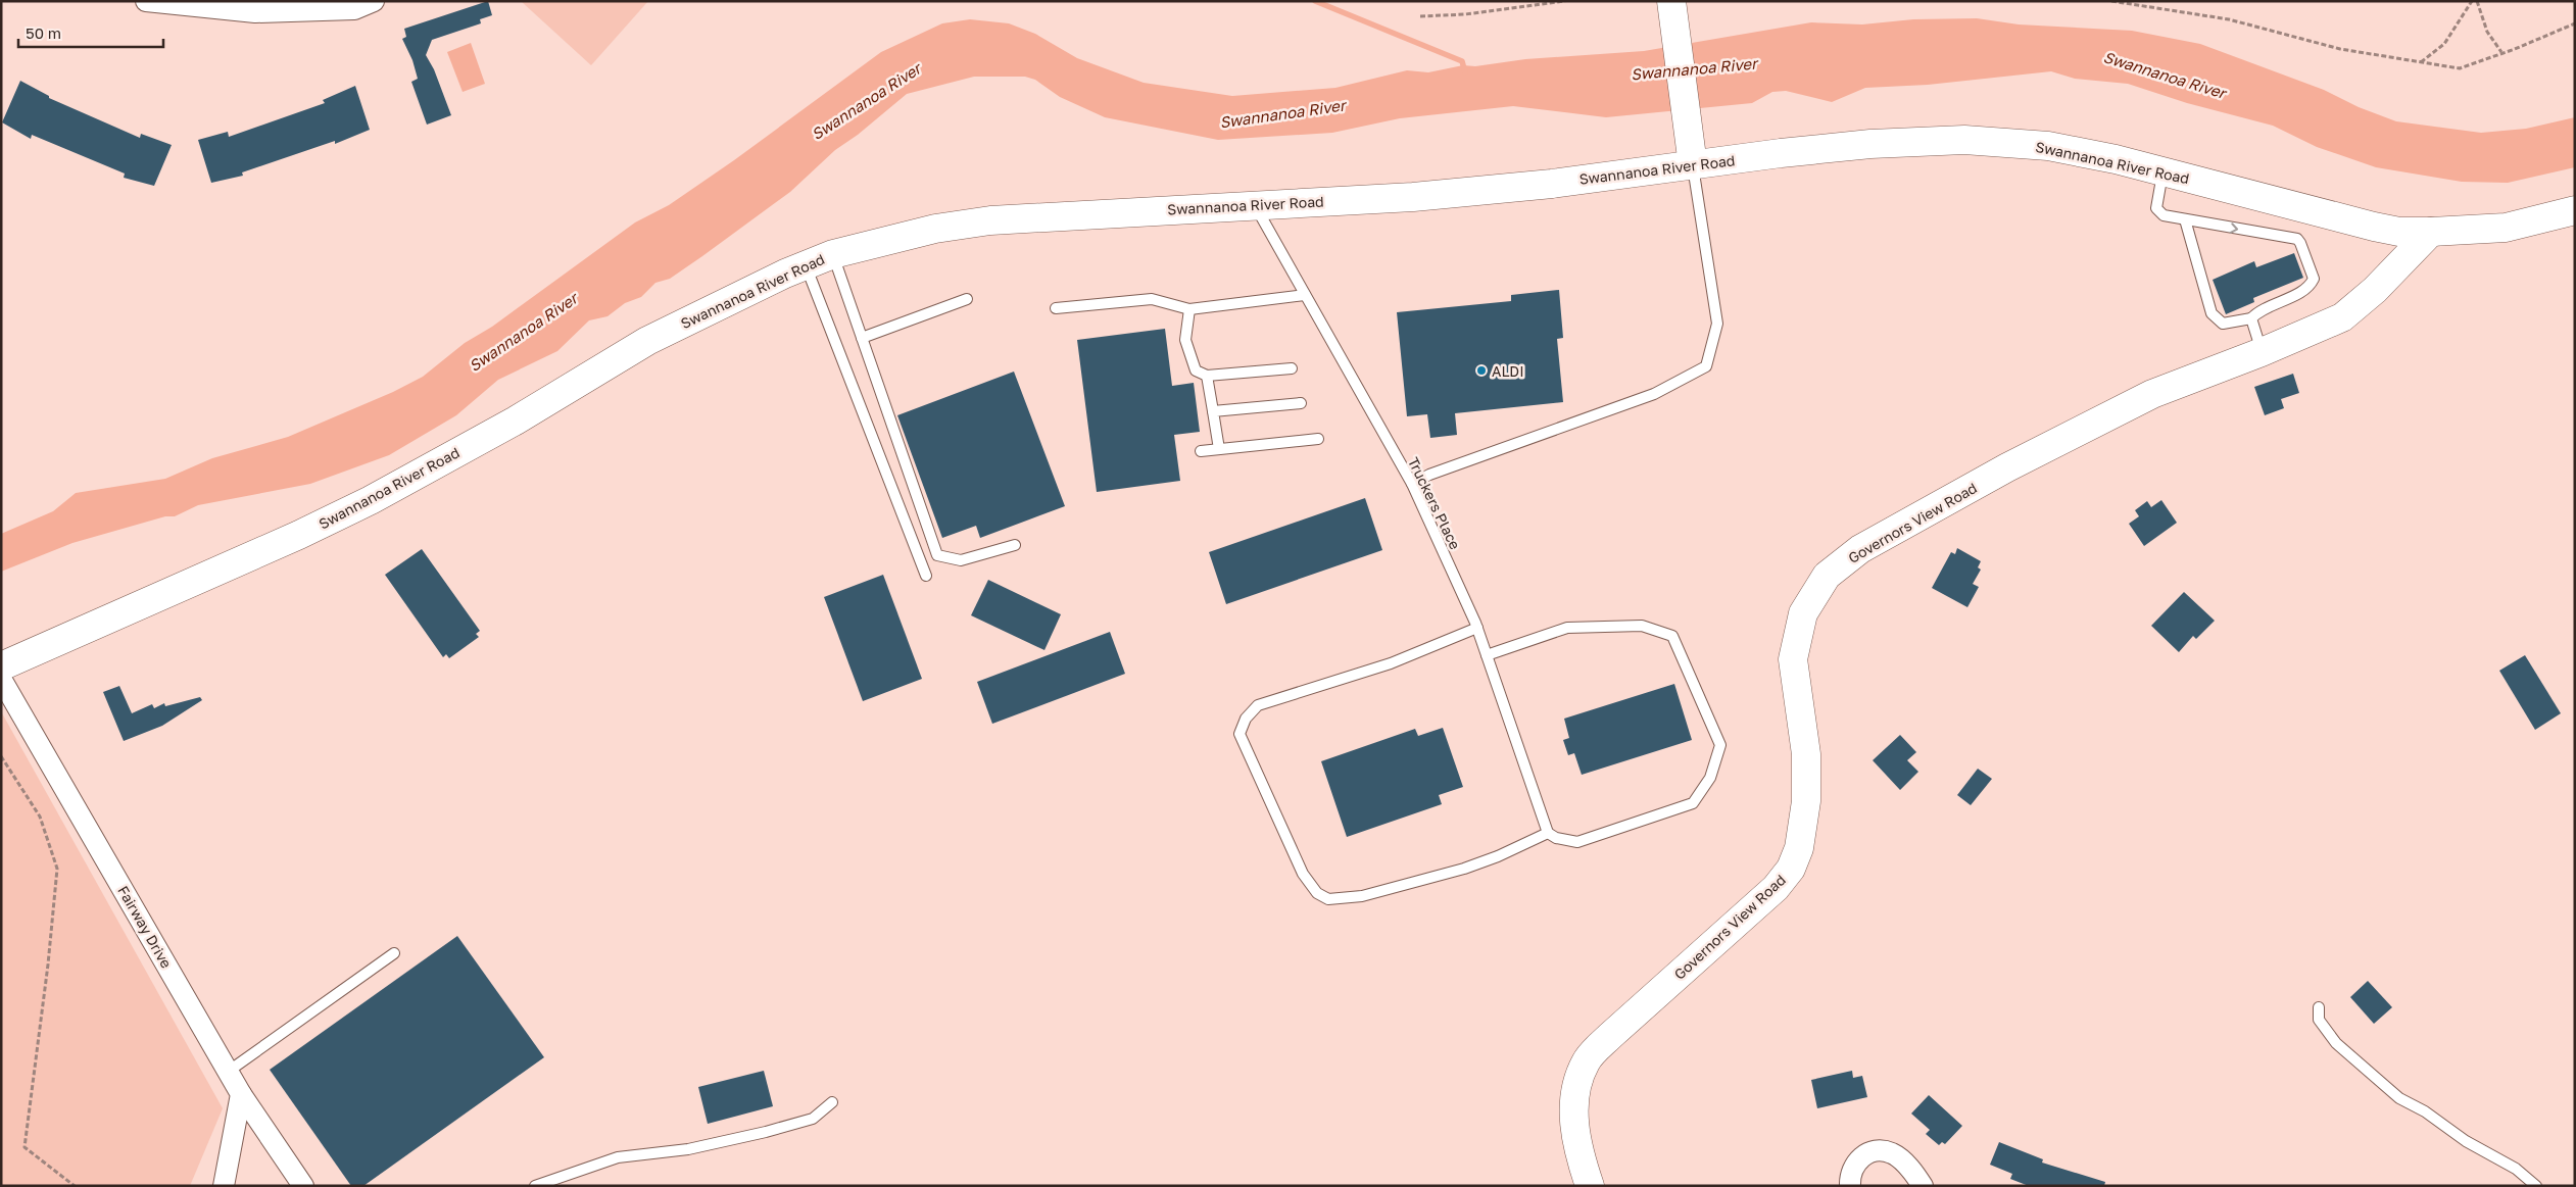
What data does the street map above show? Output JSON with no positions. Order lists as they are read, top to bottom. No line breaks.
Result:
{"streets":{"main road":["Swannanoa River Road","Governors View Road"],"street":["Fairway Drive"],"lane":["Truckers Place"]},"crossings":[["Swannanoa River Road","Truckers Place"],["Swannanoa River Road","Governors View Road"]],"water":["Swannanoa River"],"places":["ALDI"],"scale_bar":"50 m"}
